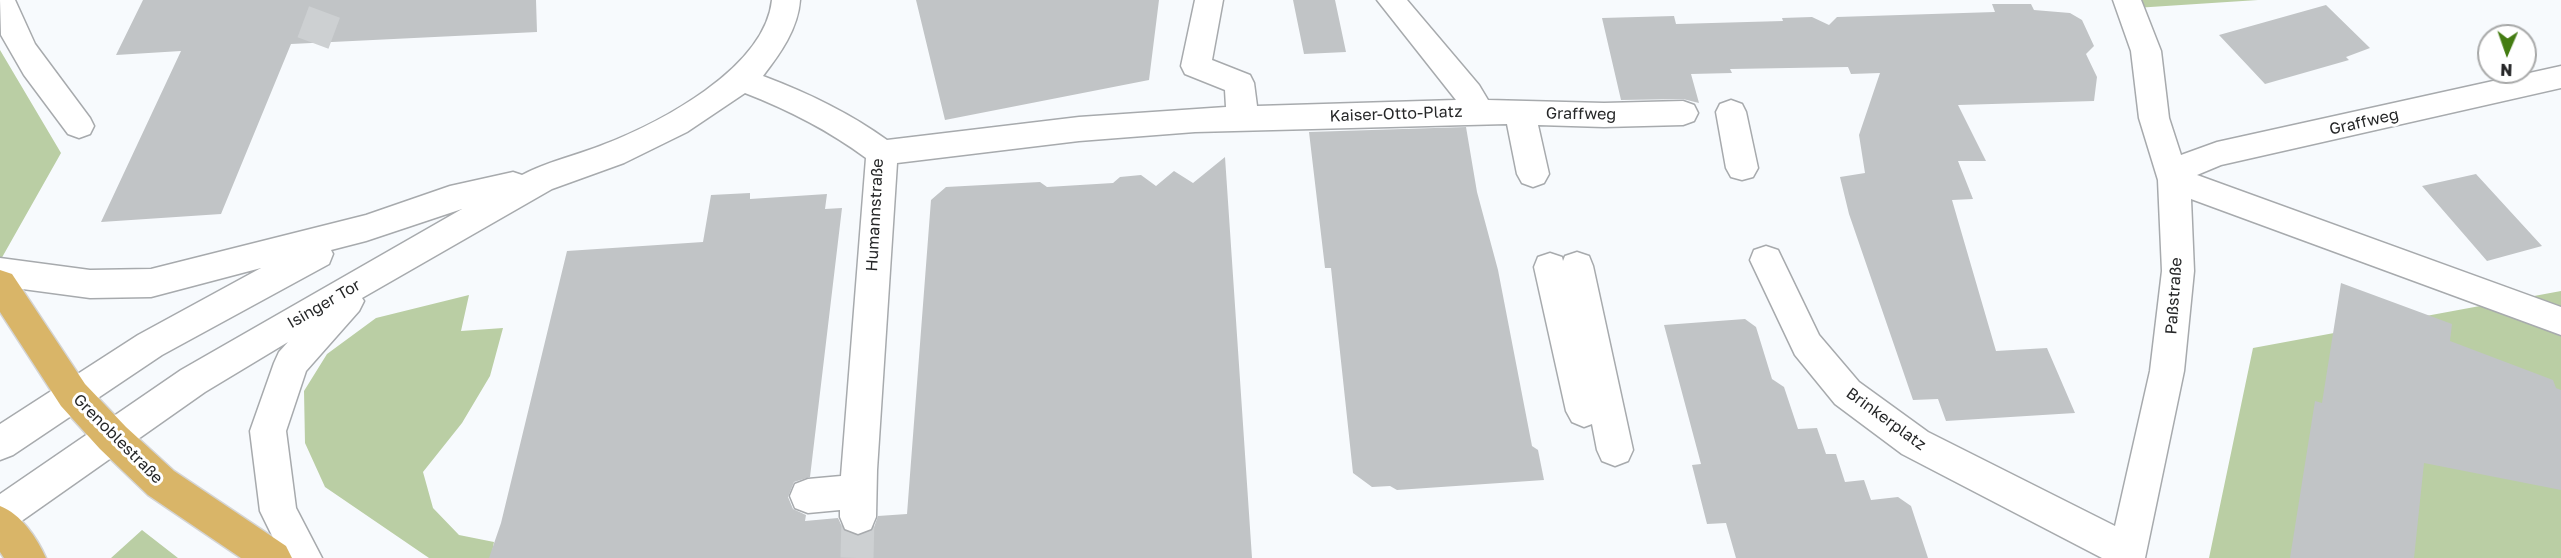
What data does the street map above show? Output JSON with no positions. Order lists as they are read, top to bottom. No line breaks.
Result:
{"streets":{"main road":["Grenoblestraße"],"street":["Kaiser-Otto-Platz","Graffweg","Humannstraße","Paßstraße","Isinger Tor","Brinkerplatz"]},"crossings":[["Kaiser-Otto-Platz","Graffweg"],["Kaiser-Otto-Platz","Humannstraße"],["Graffweg","Paßstraße"],["Humannstraße","Isinger Tor"],["Paßstraße","Brinkerplatz"],["Isinger Tor","Grenoblestraße"]],"north":"bottom"}
